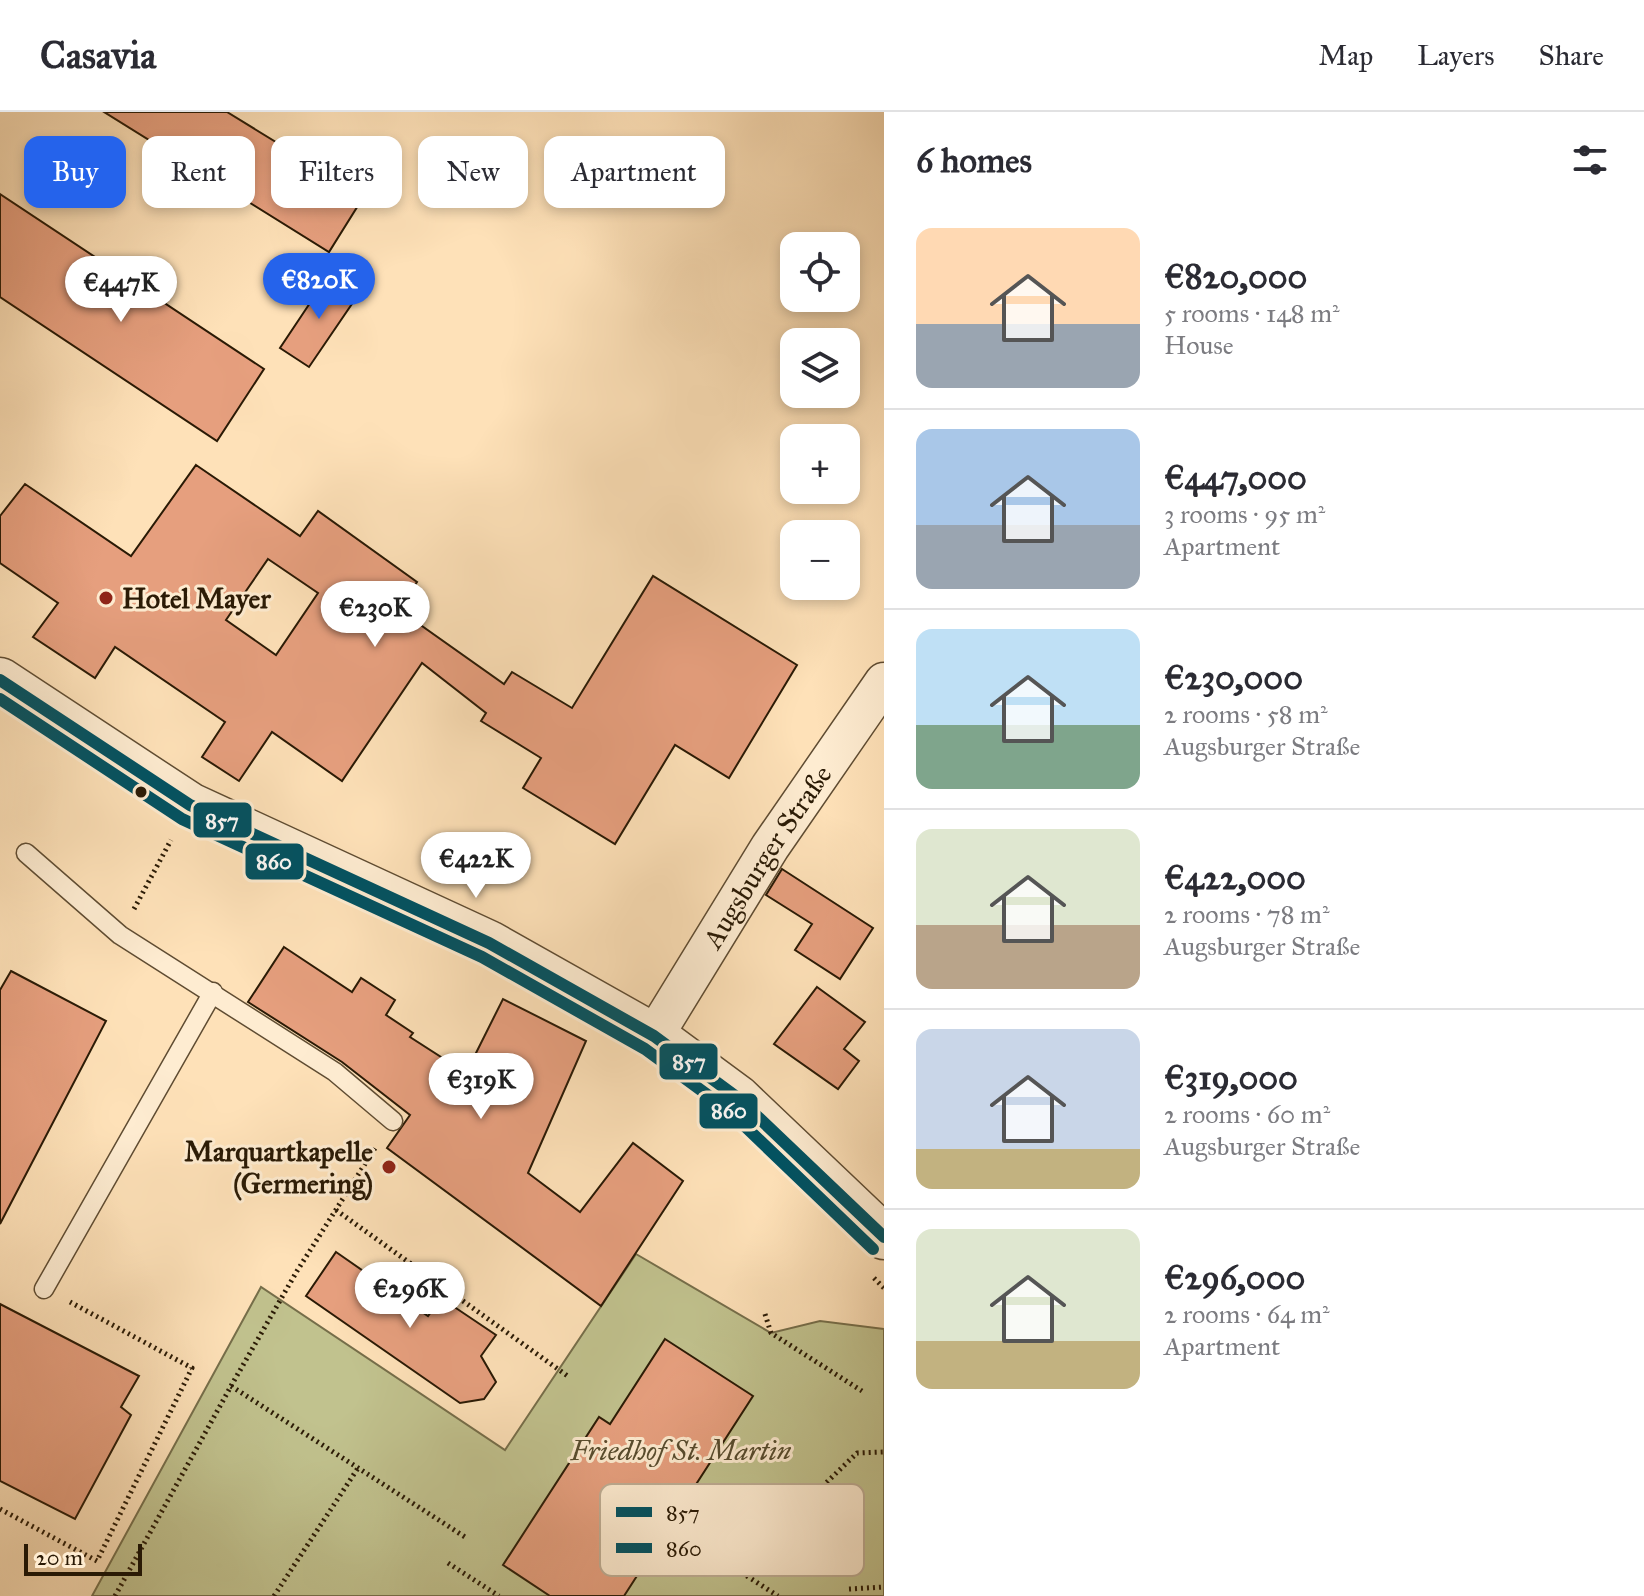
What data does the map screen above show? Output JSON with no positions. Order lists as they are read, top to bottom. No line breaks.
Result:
{"streets":{"street":["Augsburger Straße"]},"parks":["Friedhof St. Martin"],"places":["Hotel Mayer","Marquartkapelle (Germering)"],"lines":["transit line 857","transit line 860"],"legend":["857","860"],"scale_bar":"20 m","page":{"header":"Casavia","nav":["Map","Layers","Share"],"heading":"6 homes","chip":["Buy","Rent","Filters","New","Apartment"],"list":[{"name":"€820,000","note":"5 rooms · 148 m² · House"},{"name":"€447,000","note":"3 rooms · 95 m² · Apartment"},{"name":"€230,000","note":"2 rooms · 58 m² · Augsburger Straße"},{"name":"€422,000","note":"2 rooms · 78 m² · Augsburger Straße"},{"name":"€319,000","note":"2 rooms · 60 m² · Augsburger Straße"},{"name":"€296,000","note":"2 rooms · 64 m² · Apartment"}],"map_buttons":["+","−"],"price":["€820K","€447K","€230K","€422K","€319K","€296K"],"scale":"20 m"}}
